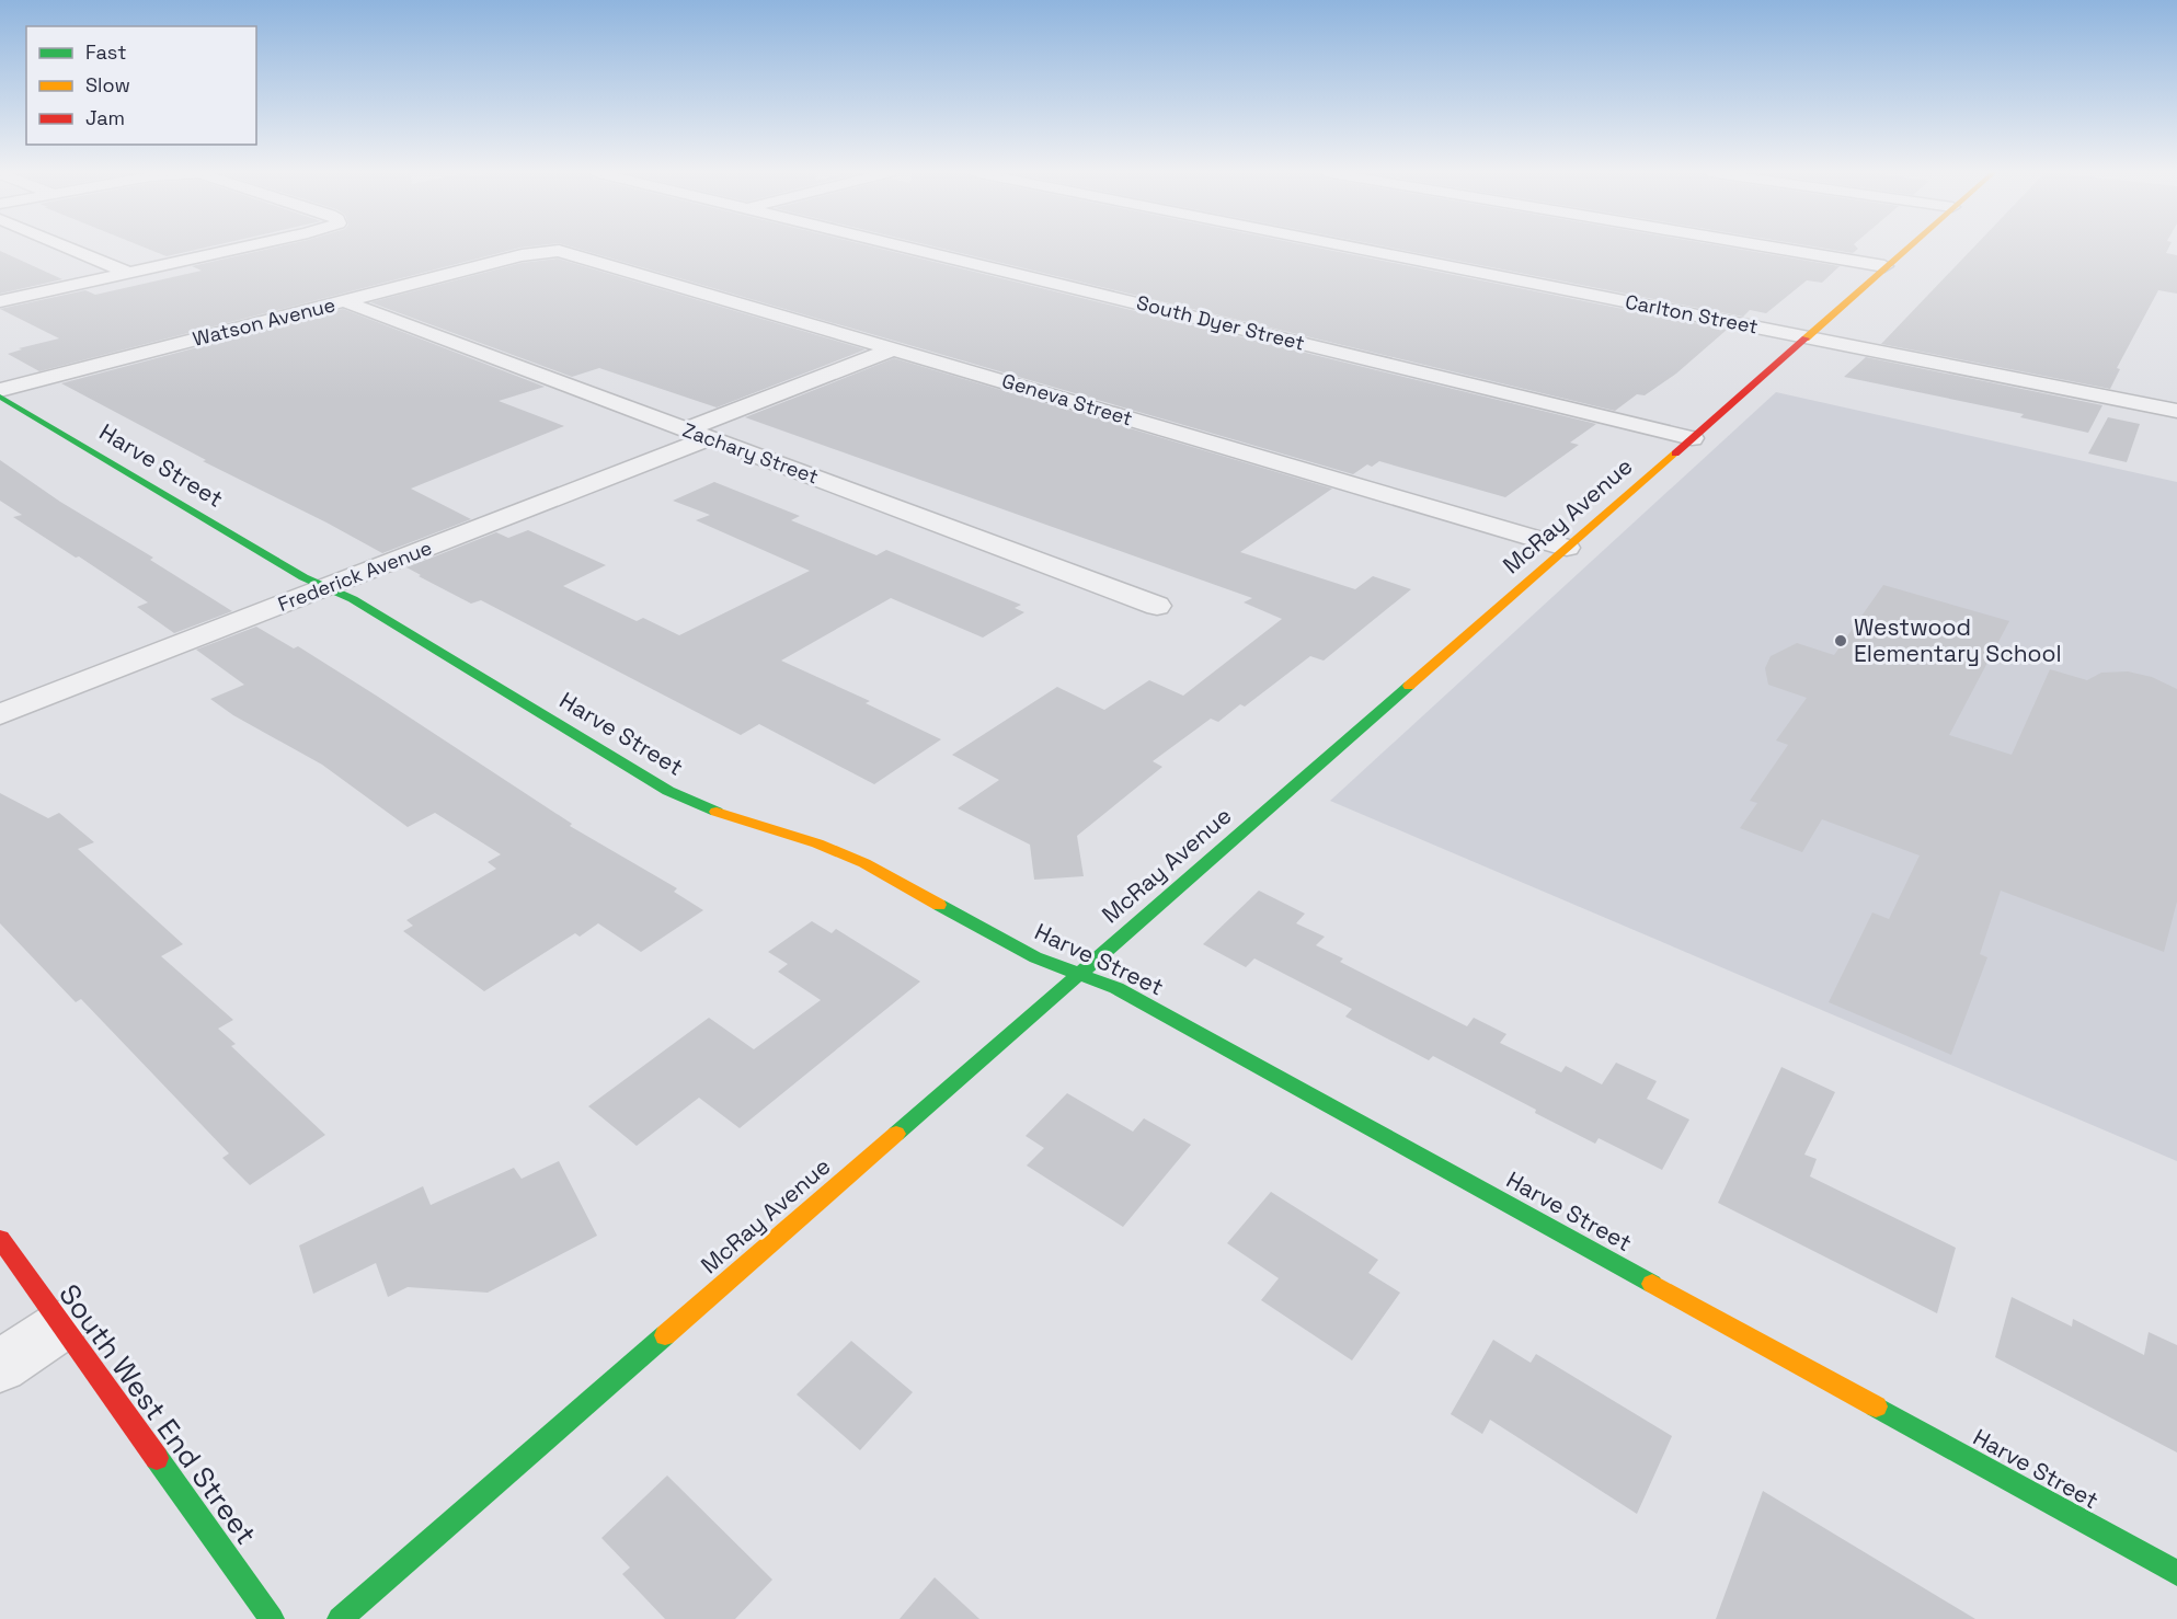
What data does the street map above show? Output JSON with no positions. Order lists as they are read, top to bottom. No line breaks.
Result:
{"streets":{"street":["Carlton Street","Watson Avenue","South Dyer Street","Geneva Street","Zachary Street","Harve Street","McRay Avenue","Frederick Avenue","South West End Street"]},"crossings":[["Carlton Street","McRay Avenue"],["Watson Avenue","Geneva Street"],["Watson Avenue","Zachary Street"],["South Dyer Street","McRay Avenue"],["Geneva Street","McRay Avenue"],["Geneva Street","Frederick Avenue"],["Zachary Street","Frederick Avenue"],["Harve Street","McRay Avenue"],["Harve Street","Frederick Avenue"]],"places":["Westwood Elementary School"],"legend":["Fast","Slow","Jam"]}
